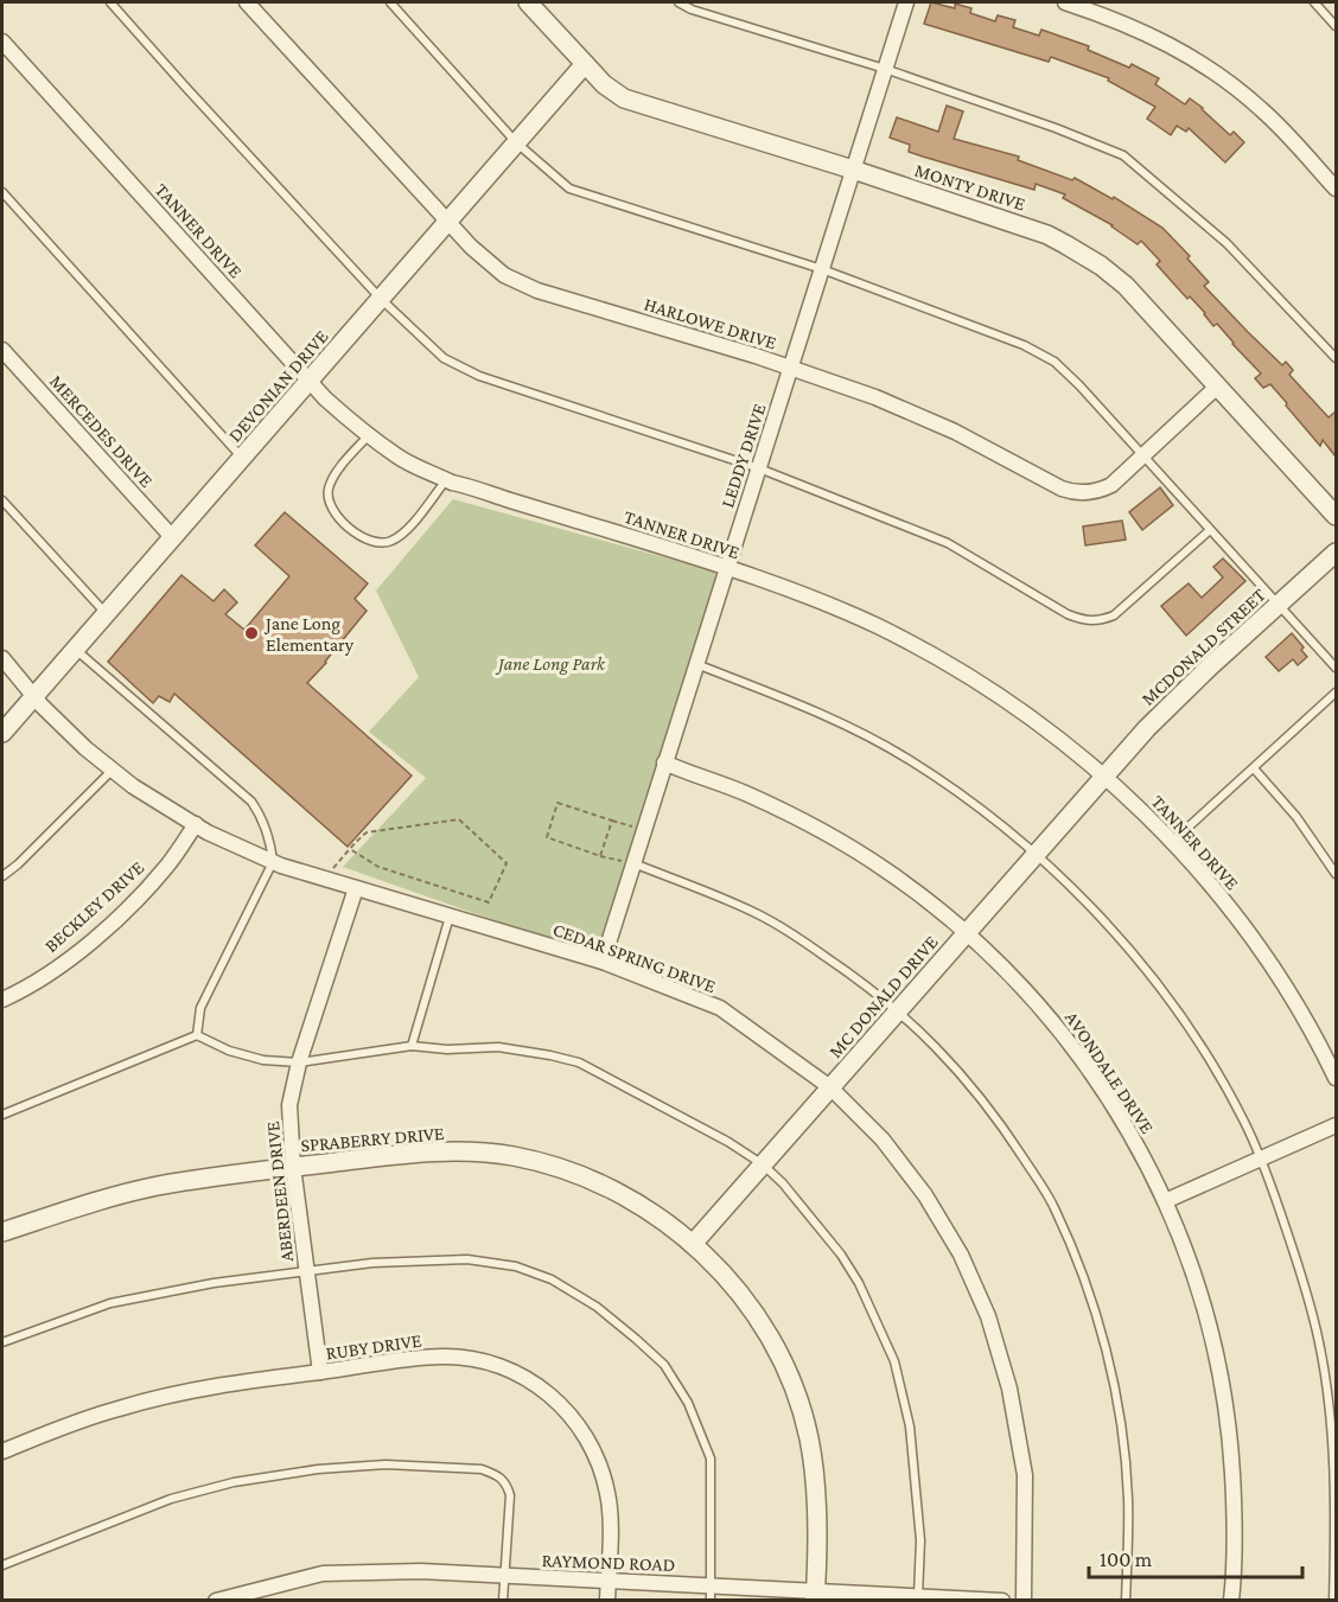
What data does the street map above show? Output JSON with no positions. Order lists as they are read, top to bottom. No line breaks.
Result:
{"streets":{"street":["MONTY DRIVE","TANNER DRIVE","HARLOWE DRIVE","DEVONIAN DRIVE","MERCEDES DRIVE","LEDDY DRIVE","MCDONALD STREET","BECKLEY DRIVE","CEDAR SPRING DRIVE","MC DONALD DRIVE","AVONDALE DRIVE","SPRABERRY DRIVE","ABERDEEN DRIVE","RUBY DRIVE","RAYMOND ROAD"]},"crossings":[["MONTY DRIVE","HARLOWE DRIVE"],["MONTY DRIVE","DEVONIAN DRIVE"],["MONTY DRIVE","LEDDY DRIVE"],["TANNER DRIVE","DEVONIAN DRIVE"],["TANNER DRIVE","LEDDY DRIVE"],["TANNER DRIVE","MCDONALD STREET"],["TANNER DRIVE","MC DONALD DRIVE"],["HARLOWE DRIVE","DEVONIAN DRIVE"],["HARLOWE DRIVE","LEDDY DRIVE"],["DEVONIAN DRIVE","MERCEDES DRIVE"],["DEVONIAN DRIVE","CEDAR SPRING DRIVE"],["LEDDY DRIVE","CEDAR SPRING DRIVE"],["LEDDY DRIVE","AVONDALE DRIVE"],["MCDONALD STREET","MC DONALD DRIVE"],["BECKLEY DRIVE","CEDAR SPRING DRIVE"],["CEDAR SPRING DRIVE","MC DONALD DRIVE"],["CEDAR SPRING DRIVE","ABERDEEN DRIVE"],["MC DONALD DRIVE","AVONDALE DRIVE"],["MC DONALD DRIVE","SPRABERRY DRIVE"],["SPRABERRY DRIVE","ABERDEEN DRIVE"],["SPRABERRY DRIVE","RAYMOND ROAD"],["ABERDEEN DRIVE","RUBY DRIVE"],["RUBY DRIVE","RAYMOND ROAD"]],"parks":["Jane Long Park"],"places":["Jane Long Elementary"],"scale_bar":"100 m"}
